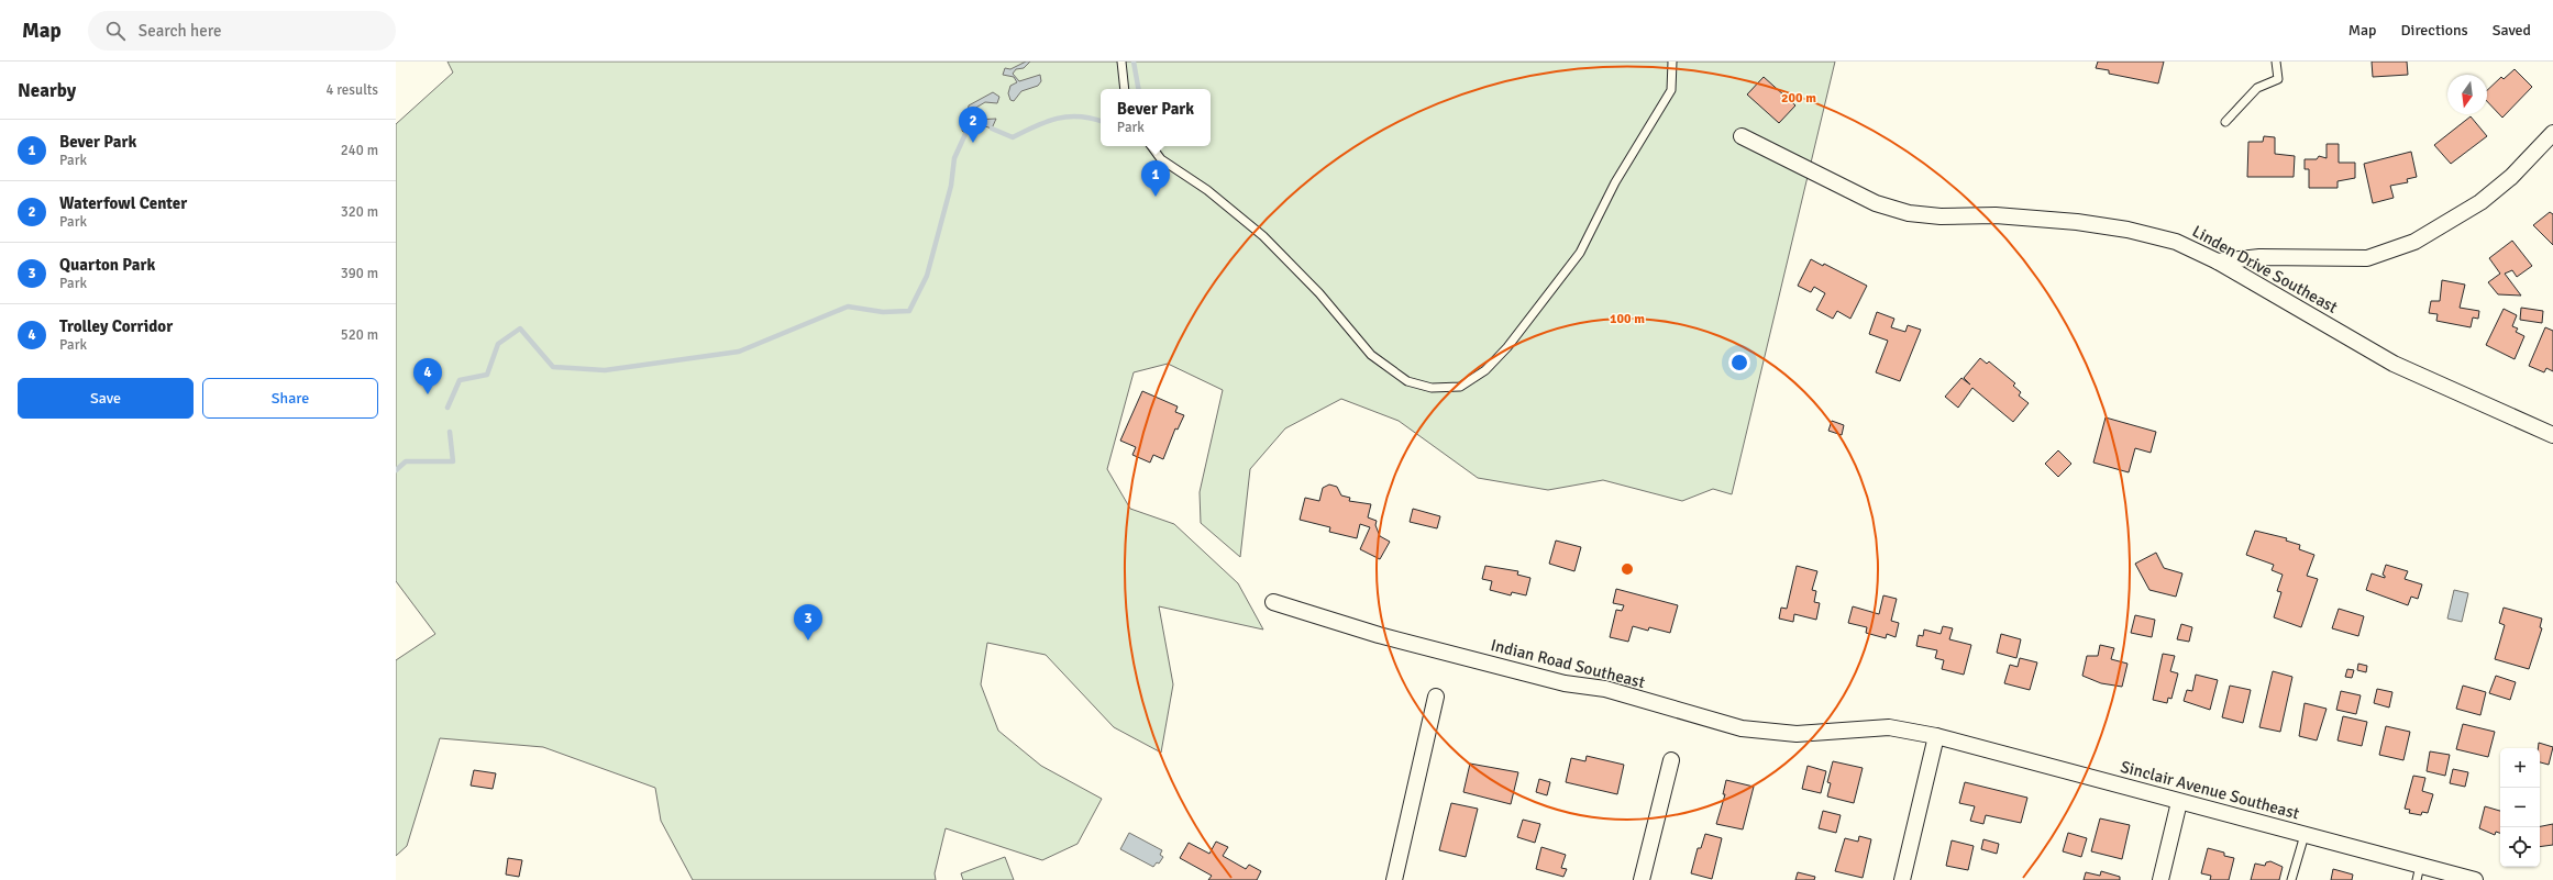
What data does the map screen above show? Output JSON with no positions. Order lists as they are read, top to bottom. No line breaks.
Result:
{"streets":{"street":["Linden Drive Southeast","Indian Road Southeast","Sinclair Avenue Southeast"]},"crossings":[["Indian Road Southeast","Sinclair Avenue Southeast"]],"north":"bottom","page":{"header":"Map","search":"Search here","nav":["Map","Directions","Saved"],"heading":["Nearby","4 results"],"popup":["Bever Park","Park"],"pins":["2","1","4","3"],"list":[{"mark":"1","name":"Bever Park","note":"Park","value":"240 m"},{"mark":"2","name":"Waterfowl Center","note":"Park","value":"320 m"},{"mark":"3","name":"Quarton Park","note":"Park","value":"390 m"},{"mark":"4","name":"Trolley Corridor","note":"Park","value":"520 m"}],"buttons":["Save","Share"],"map_buttons":["+","−"]},"rings":["200 m","100 m"]}
